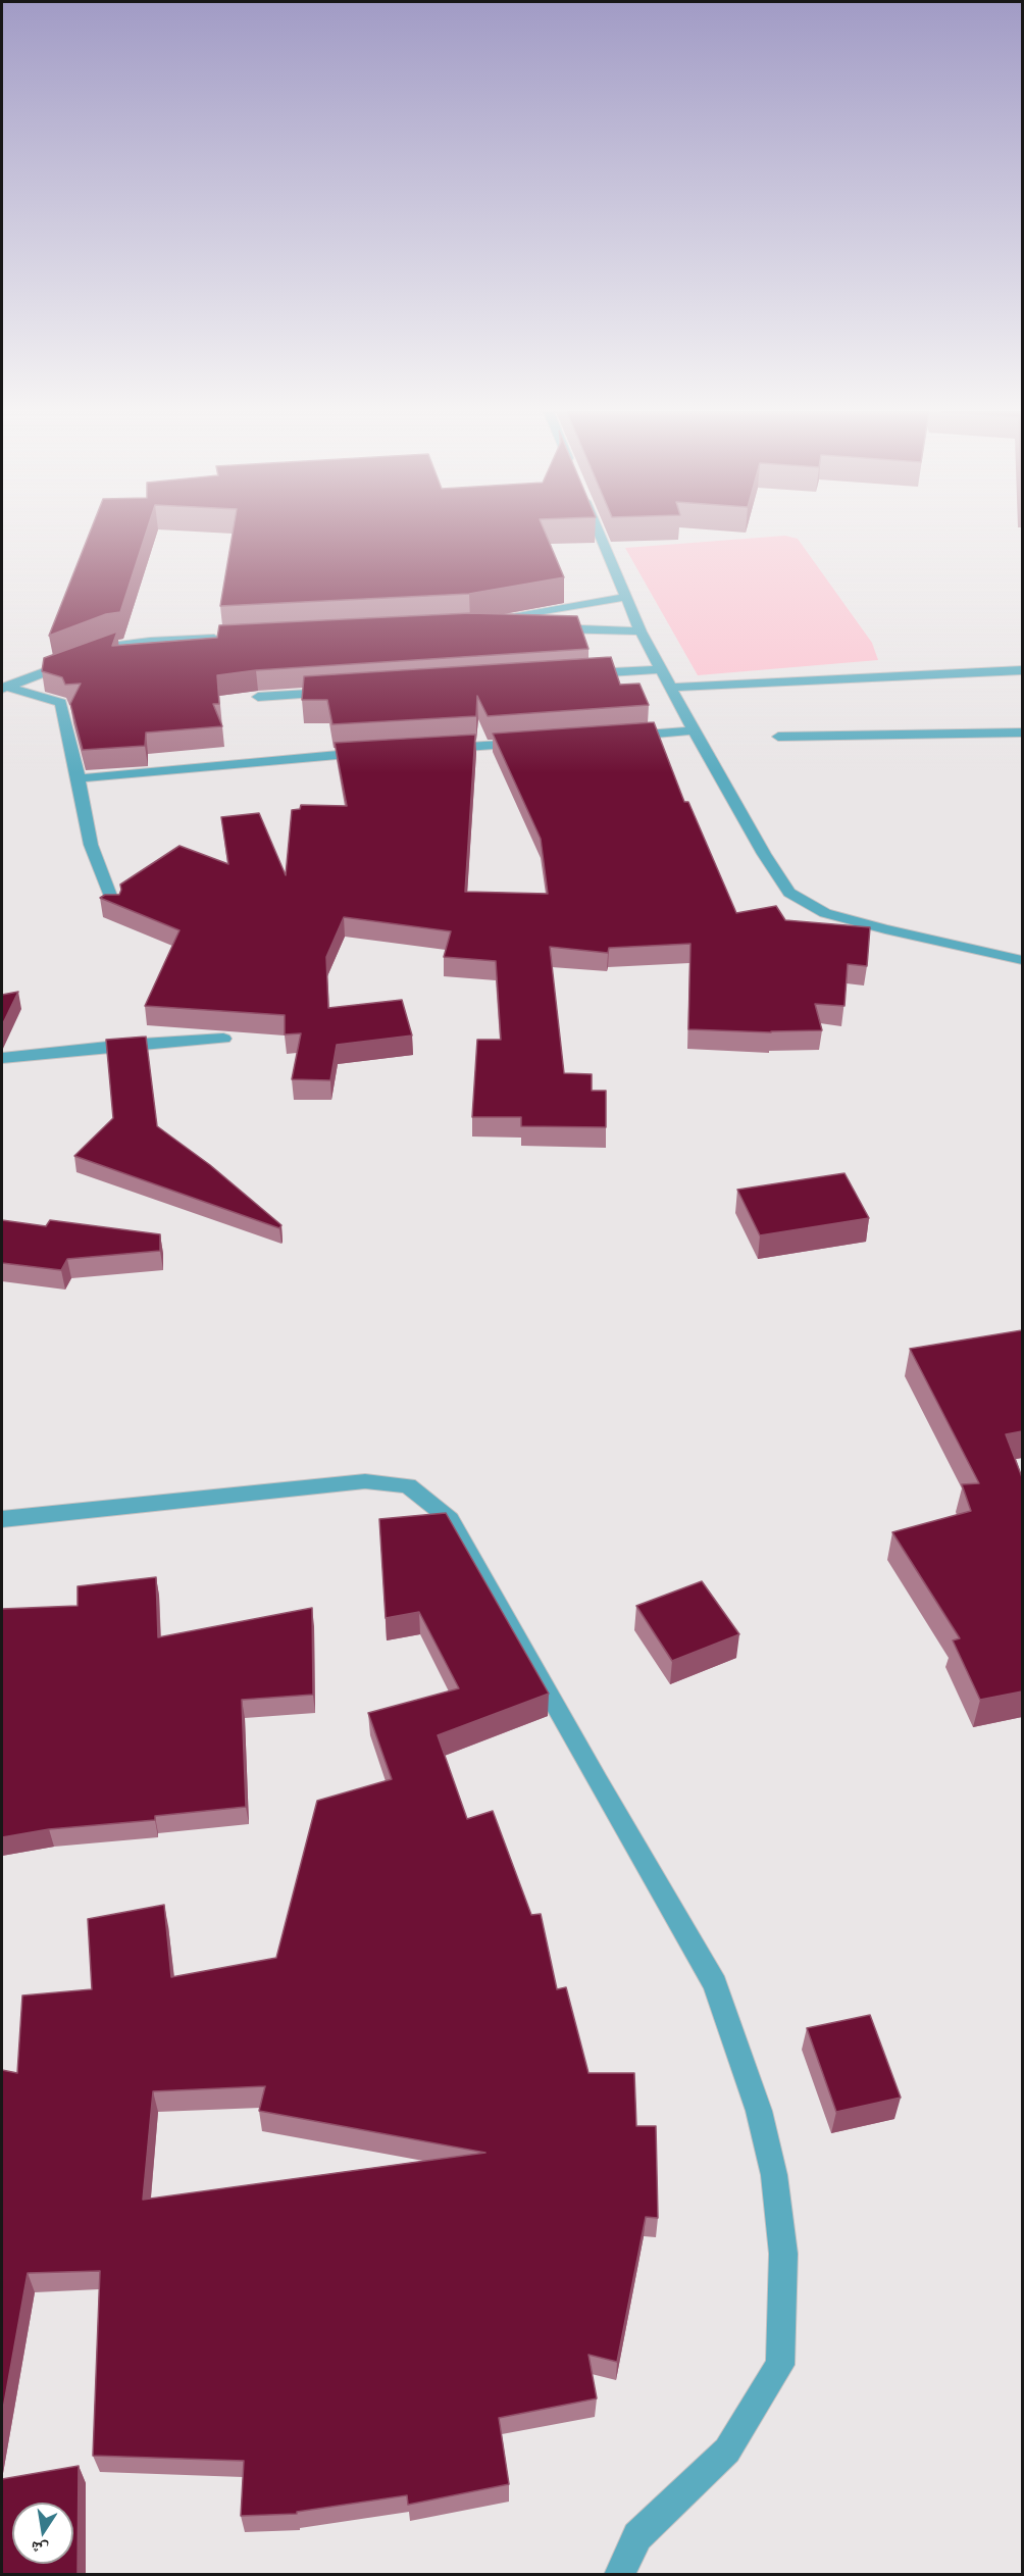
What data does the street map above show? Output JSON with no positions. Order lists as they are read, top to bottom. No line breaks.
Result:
{"north":"bottom"}
